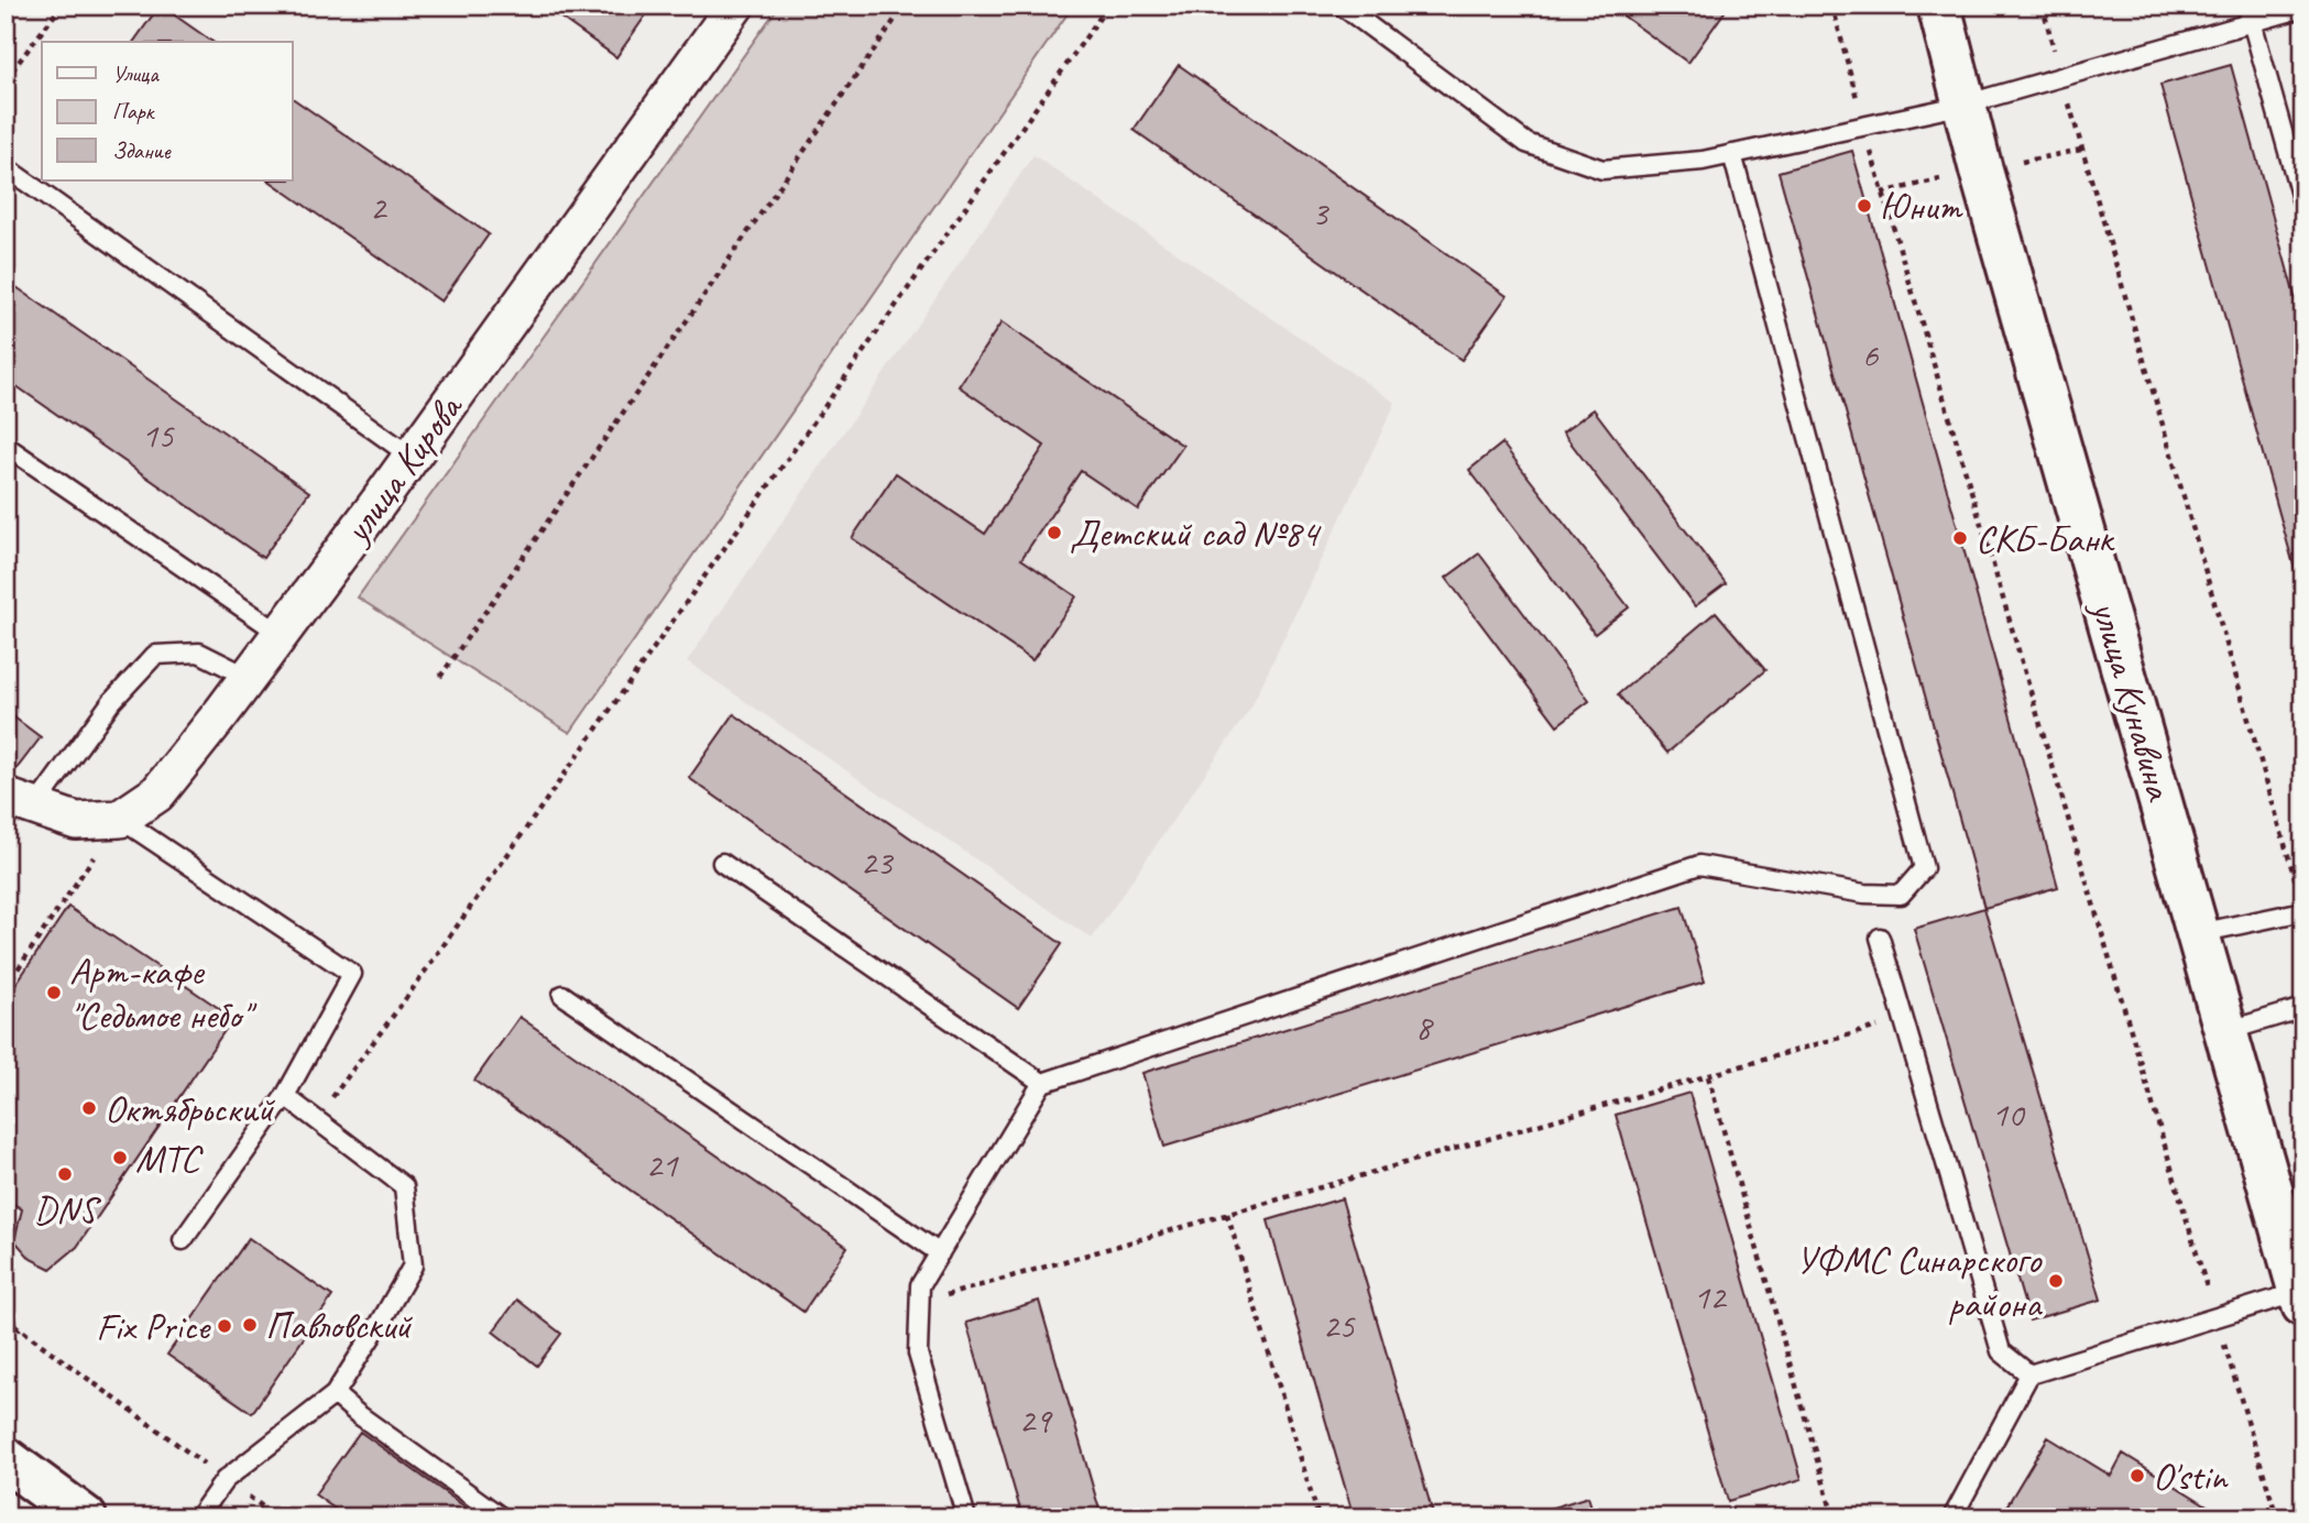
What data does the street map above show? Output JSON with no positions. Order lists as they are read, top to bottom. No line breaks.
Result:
{"streets":{"main road":["улица Кунавина"],"street":["улица Кирова"]},"places":["Юнит","Детский сад №84","СКБ-Банк","Арт-кафе \"Седьмое небо\"","Октябрьский","МТС","DNS","УФМС Синарского района","Павловский","Fix Price","O'stin"],"house_numbers":["2","3","6","15","23","8","10","21","12","25","29"],"legend":["Улица","Парк","Здание"]}
